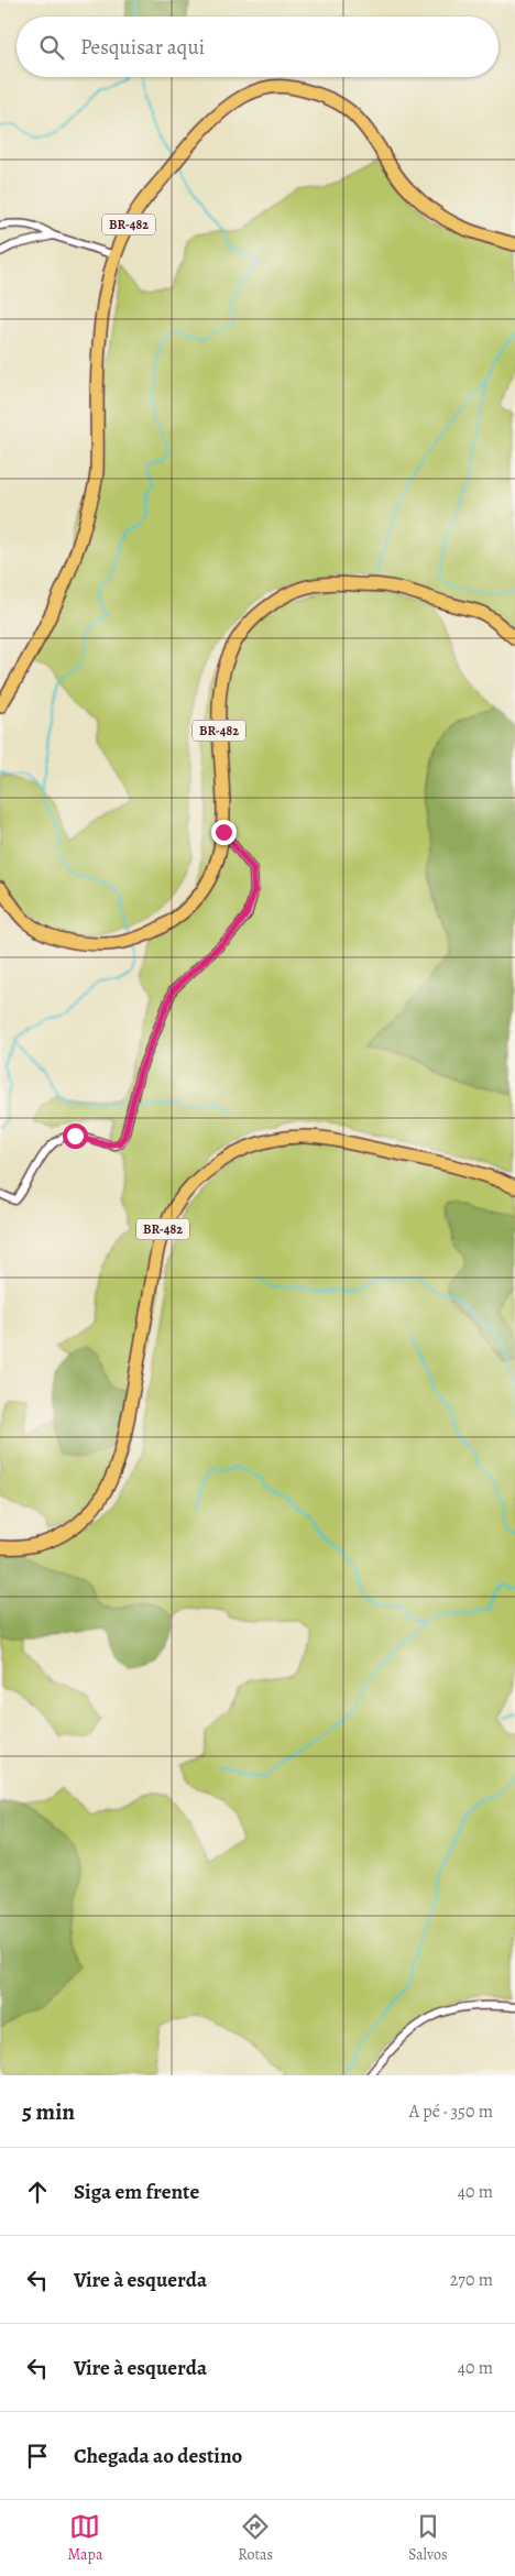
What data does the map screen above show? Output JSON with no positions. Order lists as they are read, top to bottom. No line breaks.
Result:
{"streets":{"highway":["BR-482"]},"page":{"search":"Pesquisar aqui","heading":["5 min","A pé · 350 m"],"list":[["Siga em frente","40 m"],["Vire à esquerda","270 m"],["Vire à esquerda","40 m"],"Chegada ao destino"],"nav":["Mapa","Rotas","Salvos"]}}
